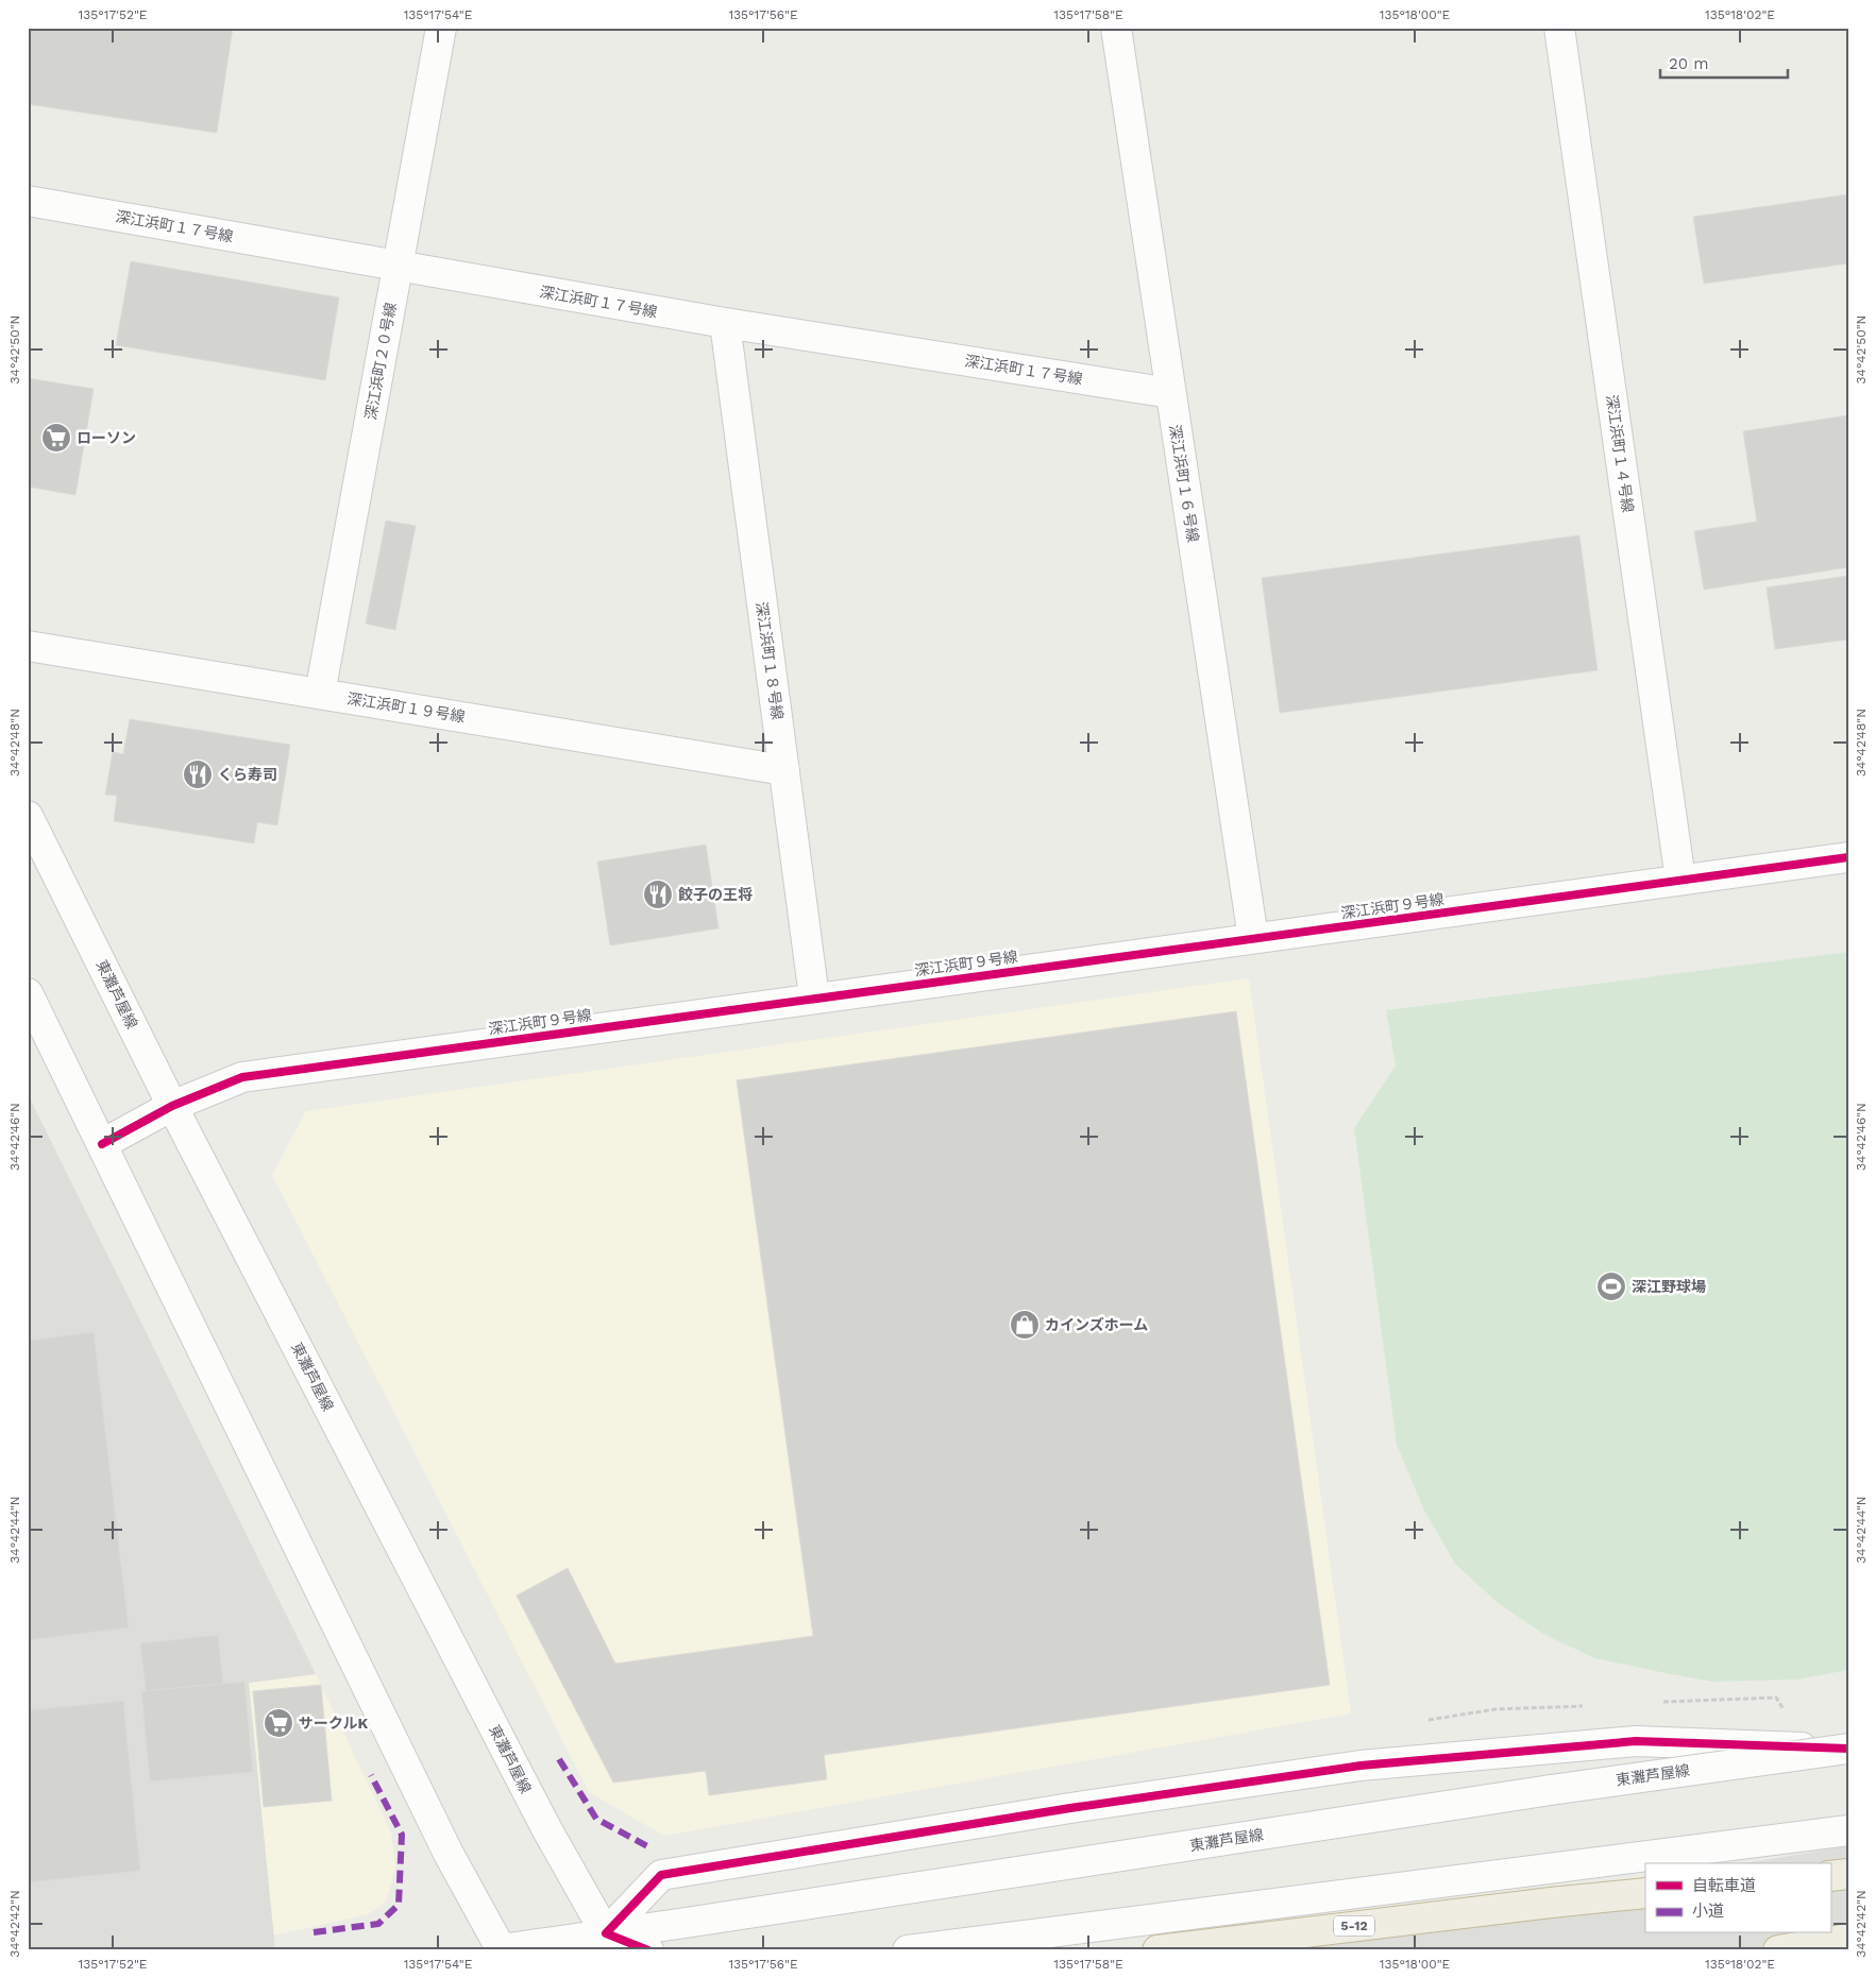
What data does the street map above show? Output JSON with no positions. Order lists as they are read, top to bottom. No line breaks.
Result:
{"streets":{"highway":["5-12"],"street":["深江浜町１７号線","深江浜町２０号線","深江浜町１４号線","深江浜町１６号線","深江浜町１８号線","深江浜町１９号線","深江浜町９号線","東灘芦屋線"]},"crossings":[["深江浜町１７号線","深江浜町２０号線"],["深江浜町１７号線","深江浜町１６号線"],["深江浜町１７号線","深江浜町１８号線"],["深江浜町２０号線","深江浜町１９号線"],["深江浜町１４号線","深江浜町９号線"],["深江浜町１６号線","深江浜町９号線"],["深江浜町１８号線","深江浜町１９号線"],["深江浜町１８号線","深江浜町９号線"],["深江浜町９号線","東灘芦屋線"]],"places":{"supermarket":["ローソン","サークルK"],"restaurant":["くら寿司","餃子の王将"],"sports":["深江野球場"],"shop":["カインズホーム"]},"legend":["自転車道","小道"],"scale_bar":"20 m","coordinates":["135°17'52\"E","135°17'54\"E","135°17'56\"E","135°17'58\"E","135°18'00\"E","135°18'02\"E","34°42'50\"N","34°42'48\"N","34°42'46\"N","34°42'44\"N","34°42'42\"N"]}
